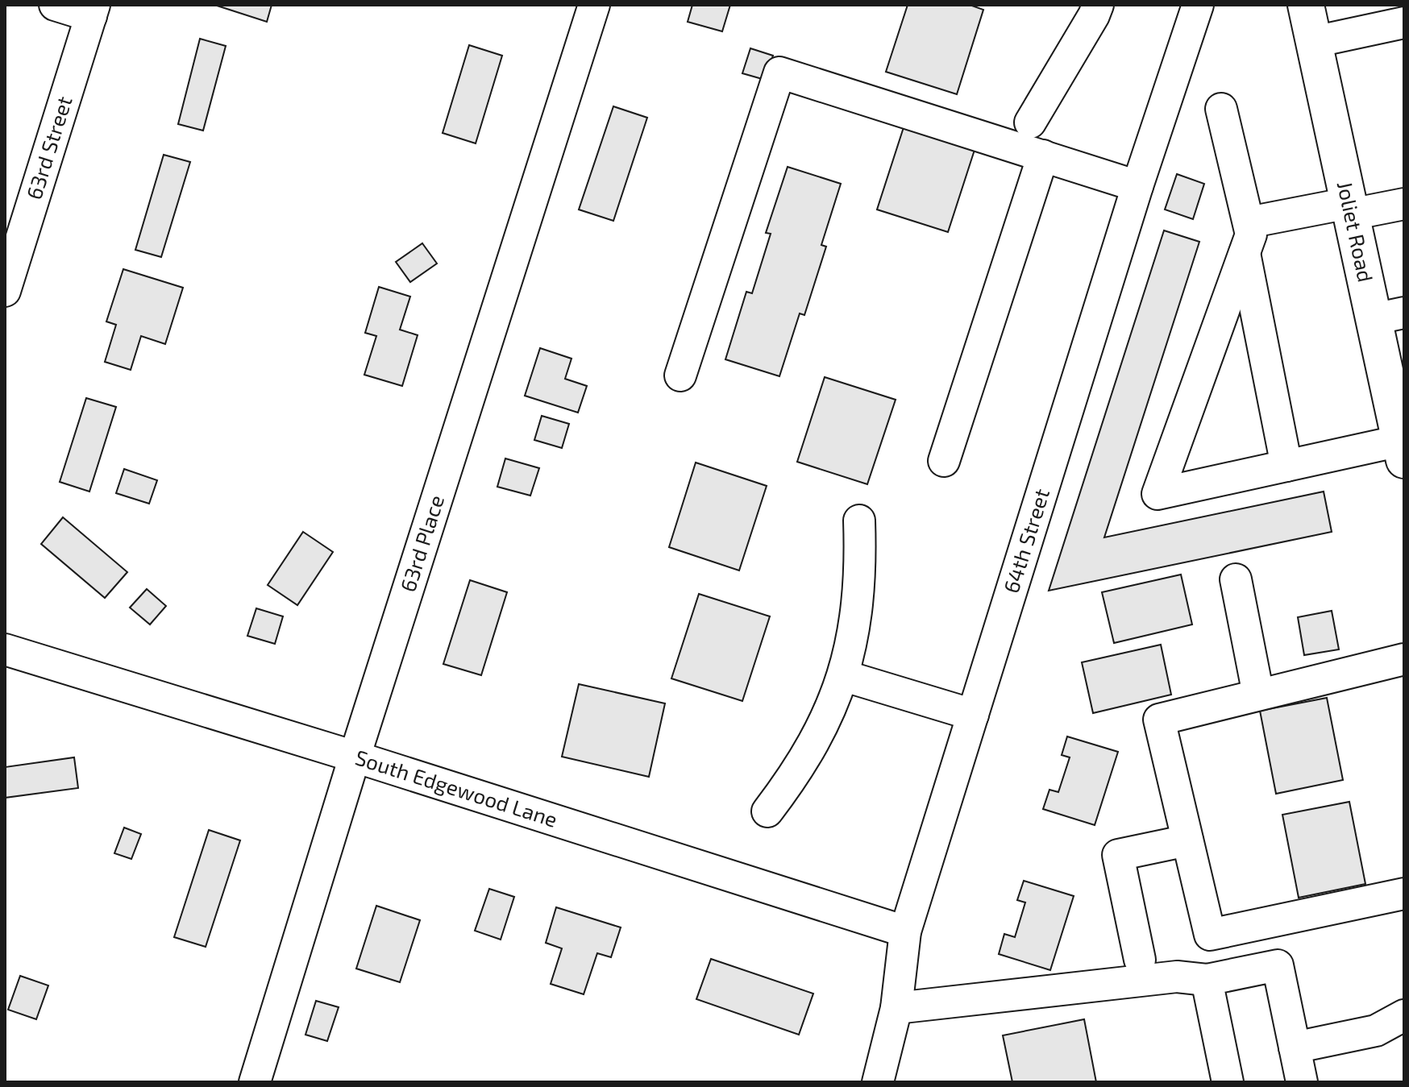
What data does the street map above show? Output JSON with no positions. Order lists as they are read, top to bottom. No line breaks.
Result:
{"streets":{"main road":["Joliet Road"],"street":["63rd Street","64th Street","63rd Place","South Edgewood Lane"]},"crossings":[["64th Street","South Edgewood Lane"],["63rd Place","South Edgewood Lane"]]}
